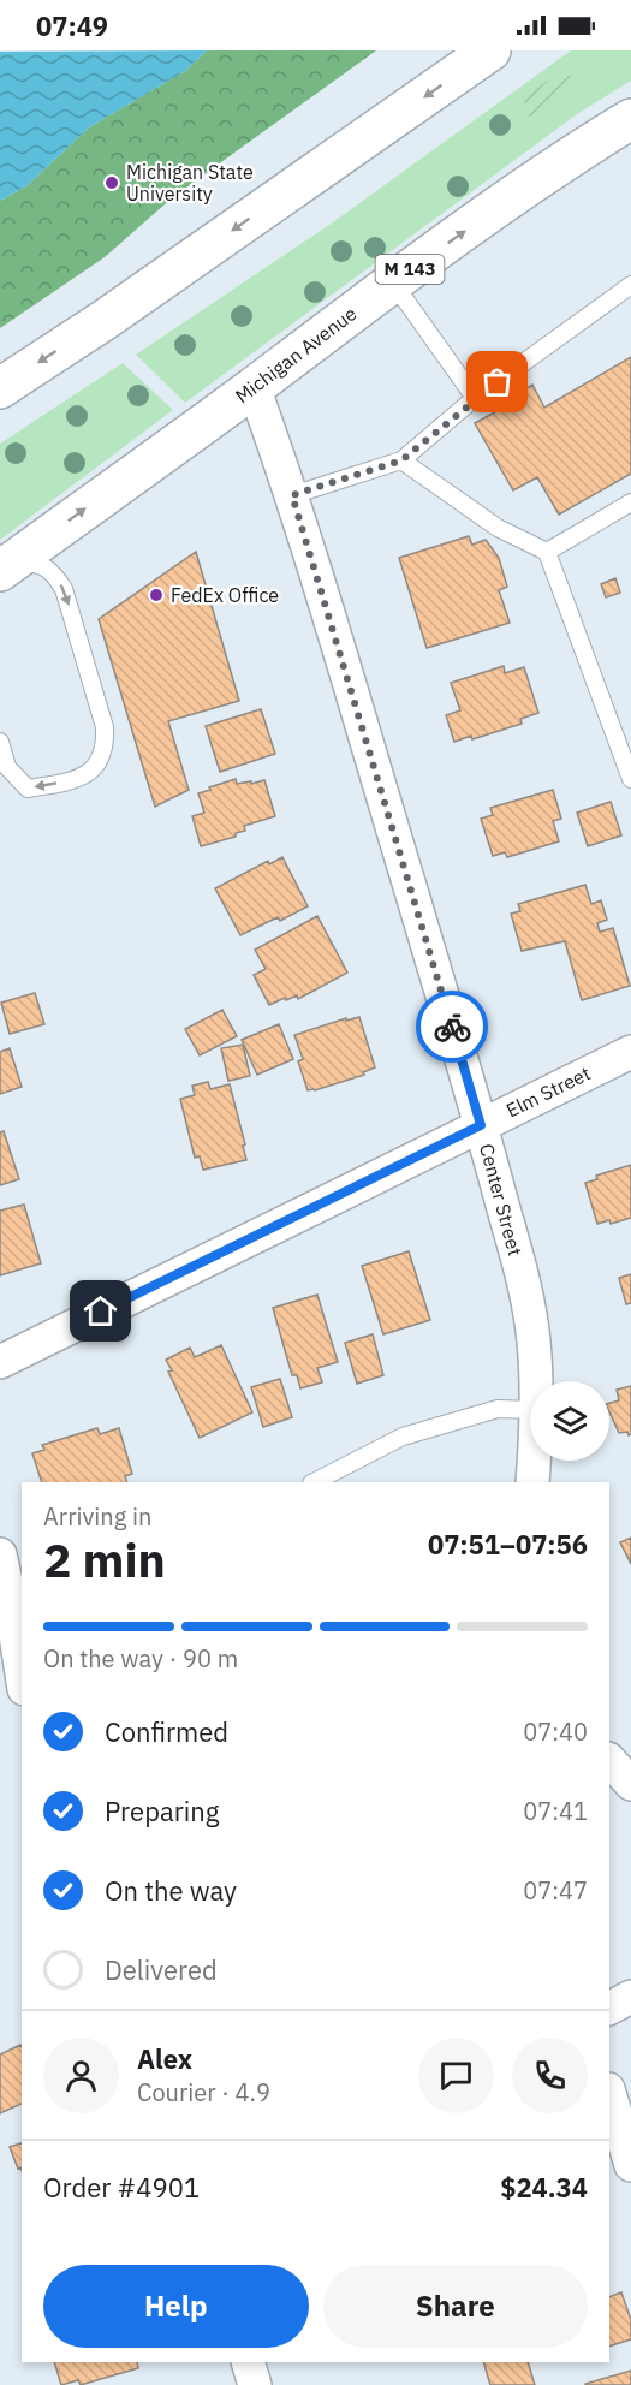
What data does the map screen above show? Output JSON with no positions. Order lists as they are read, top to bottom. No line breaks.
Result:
{"streets":{"main road":["M 143","Michigan Avenue"],"street":["Elm Street","Center Street"]},"crossings":[["Michigan Avenue","Center Street"],["Elm Street","Center Street"]],"places":["Michigan State University","FedEx Office"],"page":{"status":"07:49","heading":["2 min","Arriving in","07:51–07:56"],"panel":["Alex","Courier · 4.9","Order #4901","$24.34"],"bar":"On the way · 90 m","list":[["Confirmed","07:40"],["Preparing","07:41"],["On the way","07:47"],"Delivered"],"buttons":["Help","Share"]}}
